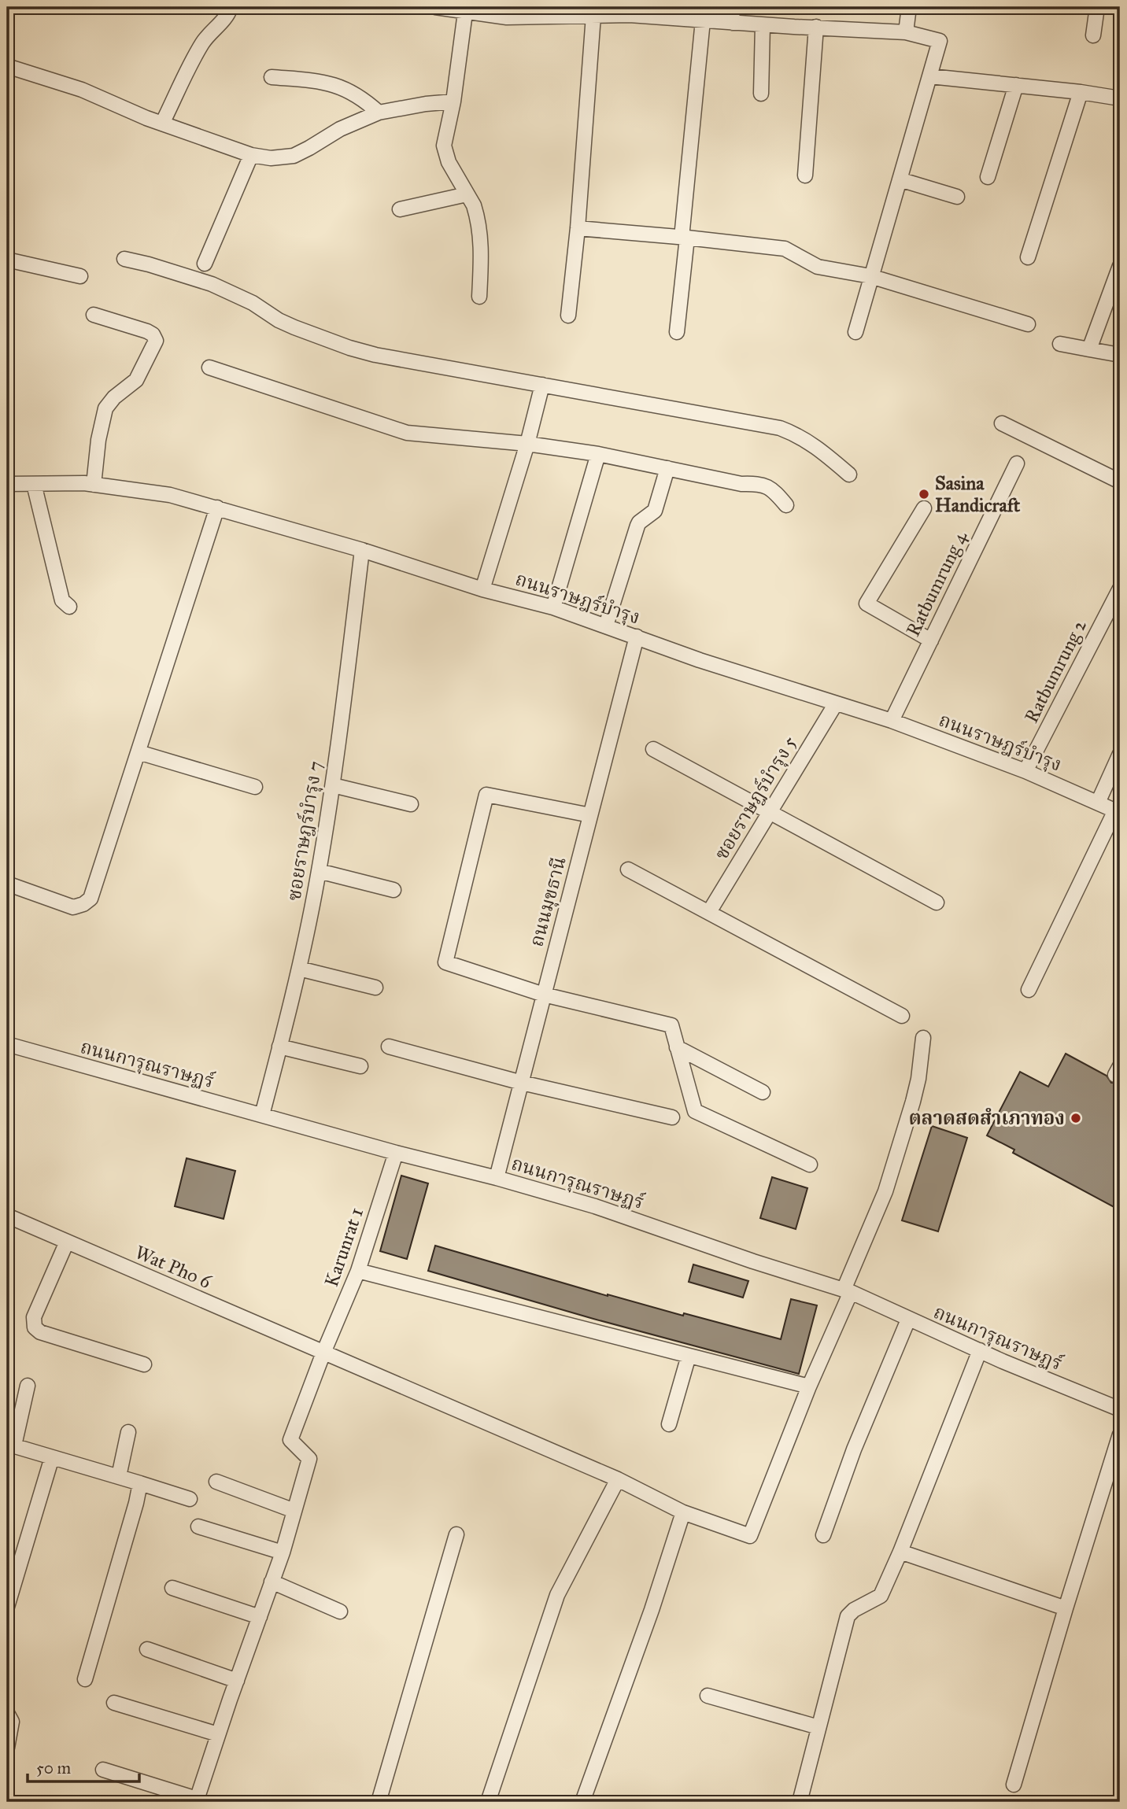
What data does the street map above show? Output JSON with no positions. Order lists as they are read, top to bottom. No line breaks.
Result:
{"streets":{"street":["Ratbumrung 4","ถนนราษฎร์บำรุง","Ratbumrung 2","ซอยราษฎร์บำรุง 5","ซอยราษฎร์บำรุง 7","ถนนมุขธานี","ถนนการุณราษฏร์","Karunrat 1","Wat Pho 6"]},"crossings":[["Ratbumrung 4","ถนนราษฎร์บำรุง"],["ถนนราษฎร์บำรุง","Ratbumrung 2"],["ถนนราษฎร์บำรุง","ซอยราษฎร์บำรุง 5"],["ถนนราษฎร์บำรุง","ซอยราษฎร์บำรุง 7"],["ถนนราษฎร์บำรุง","ถนนมุขธานี"],["ซอยราษฎร์บำรุง 7","ถนนการุณราษฏร์"],["ถนนมุขธานี","ถนนการุณราษฏร์"],["ถนนการุณราษฏร์","Karunrat 1"],["Karunrat 1","Wat Pho 6"]],"places":["Sasina Handicraft","ตลาดสดสำเภาทอง"],"scale_bar":"50 m"}
